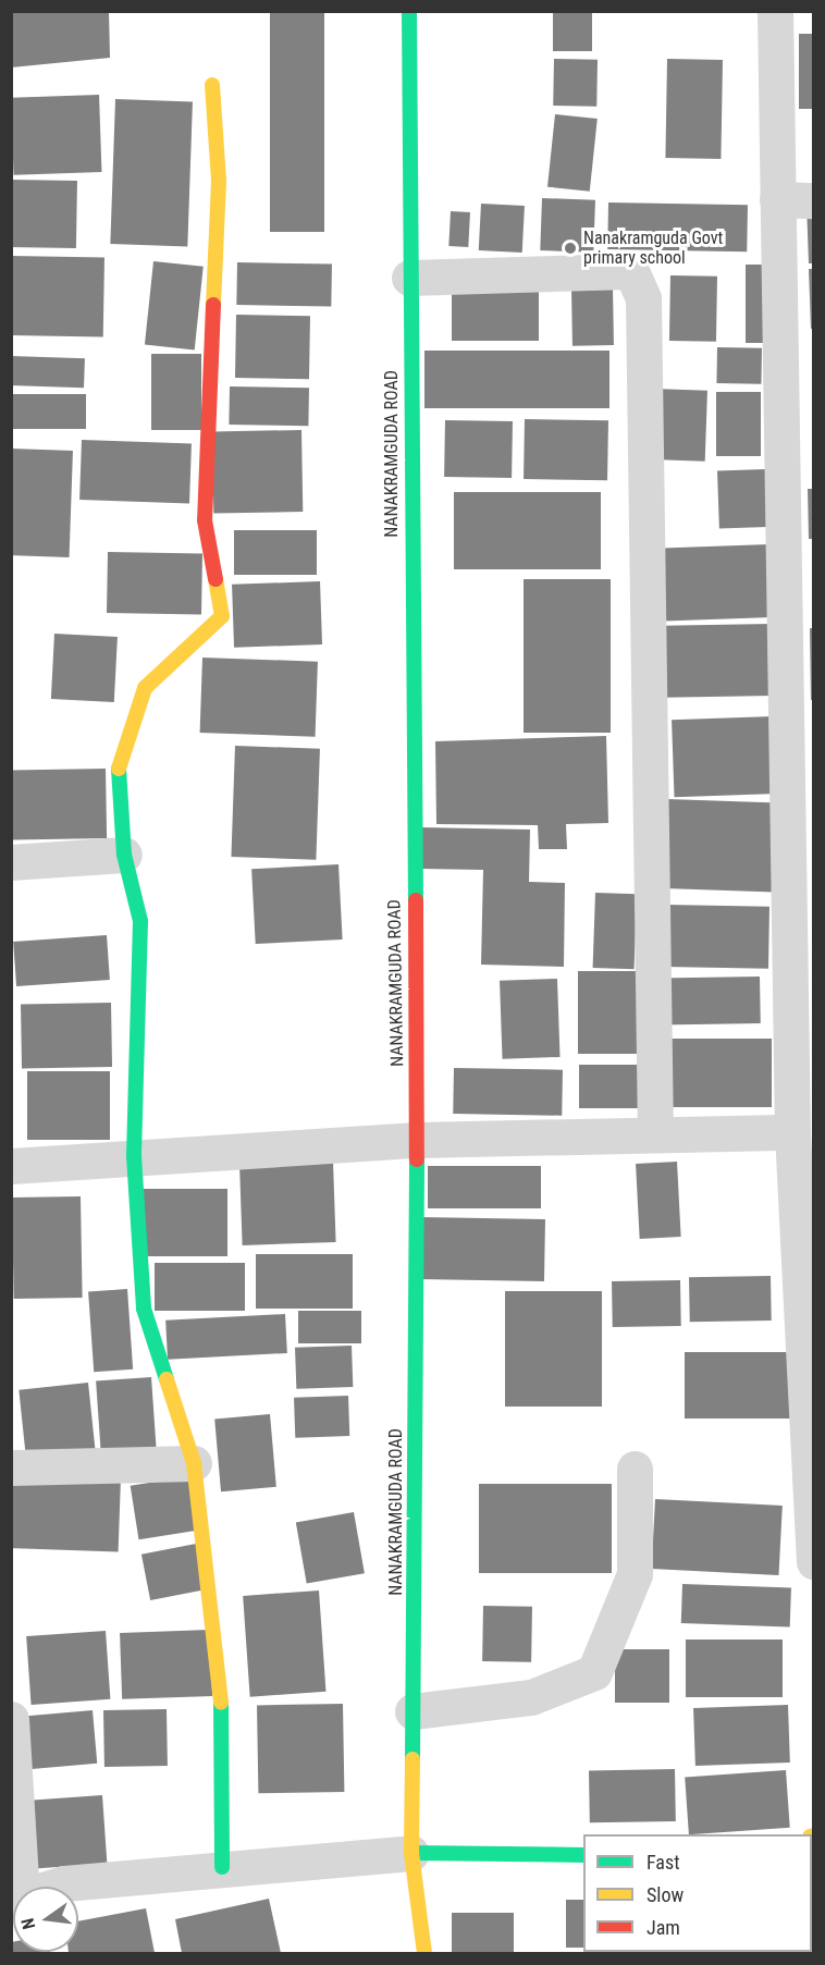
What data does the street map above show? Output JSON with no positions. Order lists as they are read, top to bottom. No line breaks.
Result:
{"streets":{"street":["NANAKRAMGUDA ROAD"]},"places":["Nanakramguda Govt primary school"],"legend":["Fast","Slow","Jam"],"north":"left"}
